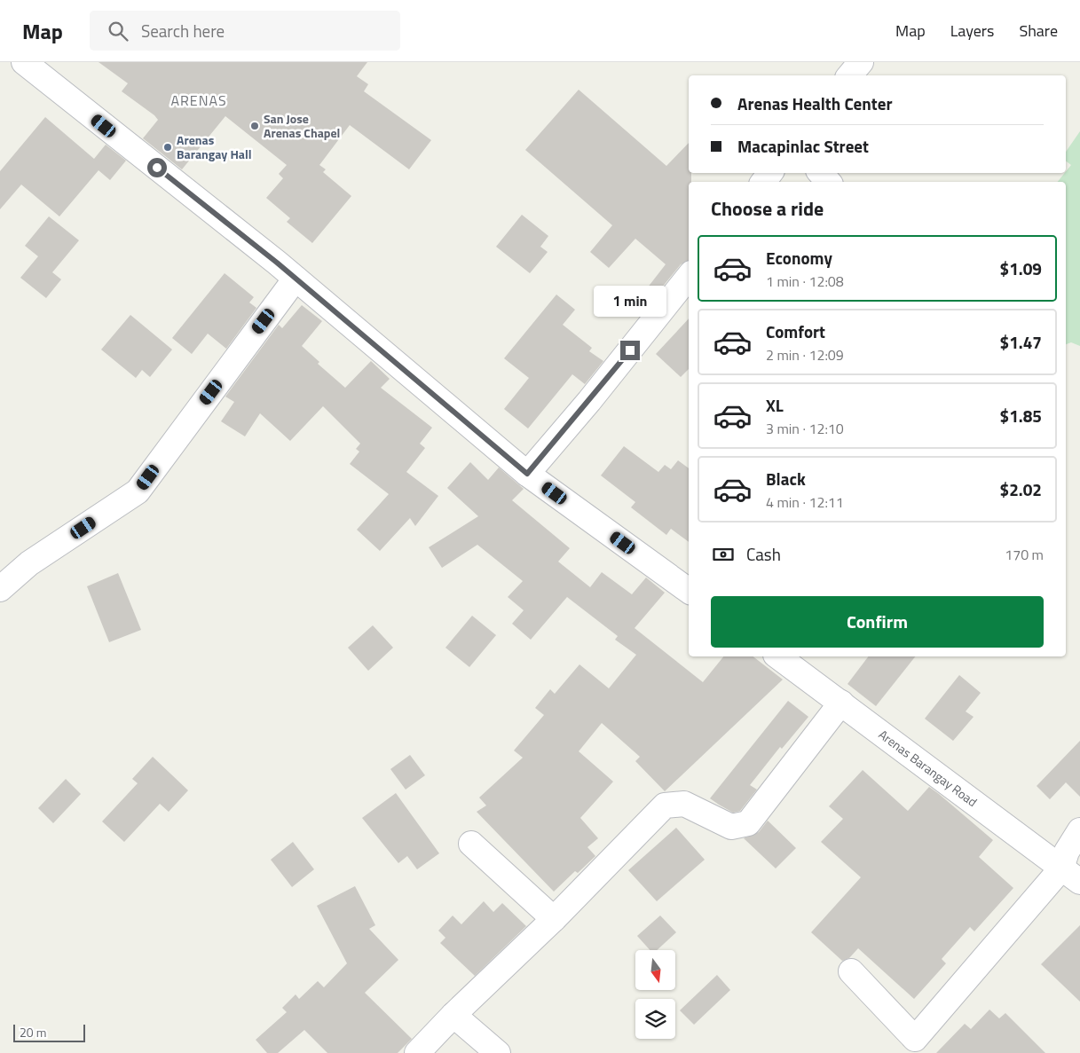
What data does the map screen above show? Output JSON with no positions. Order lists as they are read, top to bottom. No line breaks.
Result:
{"streets":{"street":["Arenas Barangay Road"]},"districts":["ARENAS"],"places":["San Jose Arenas Chapel","Arenas Barangay Hall"],"scale_bar":"20 m","north":"bottom","page":{"header":"Map","search":"Search here","nav":["Map","Layers","Share"],"banner":["Arenas Health Center","Macapinlac Street"],"heading":"Choose a ride","list":[{"name":"Economy","note":"1 min · 12:08","value":"$1.09"},{"name":"Comfort","note":"2 min · 12:09","value":"$1.47"},{"name":"XL","note":"3 min · 12:10","value":"$1.85"},{"name":"Black","note":"4 min · 12:11","value":"$2.02"}],"bubble":"1 min","pay":["Cash","170 m"],"buttons":"Confirm","scale":"20 m"}}
